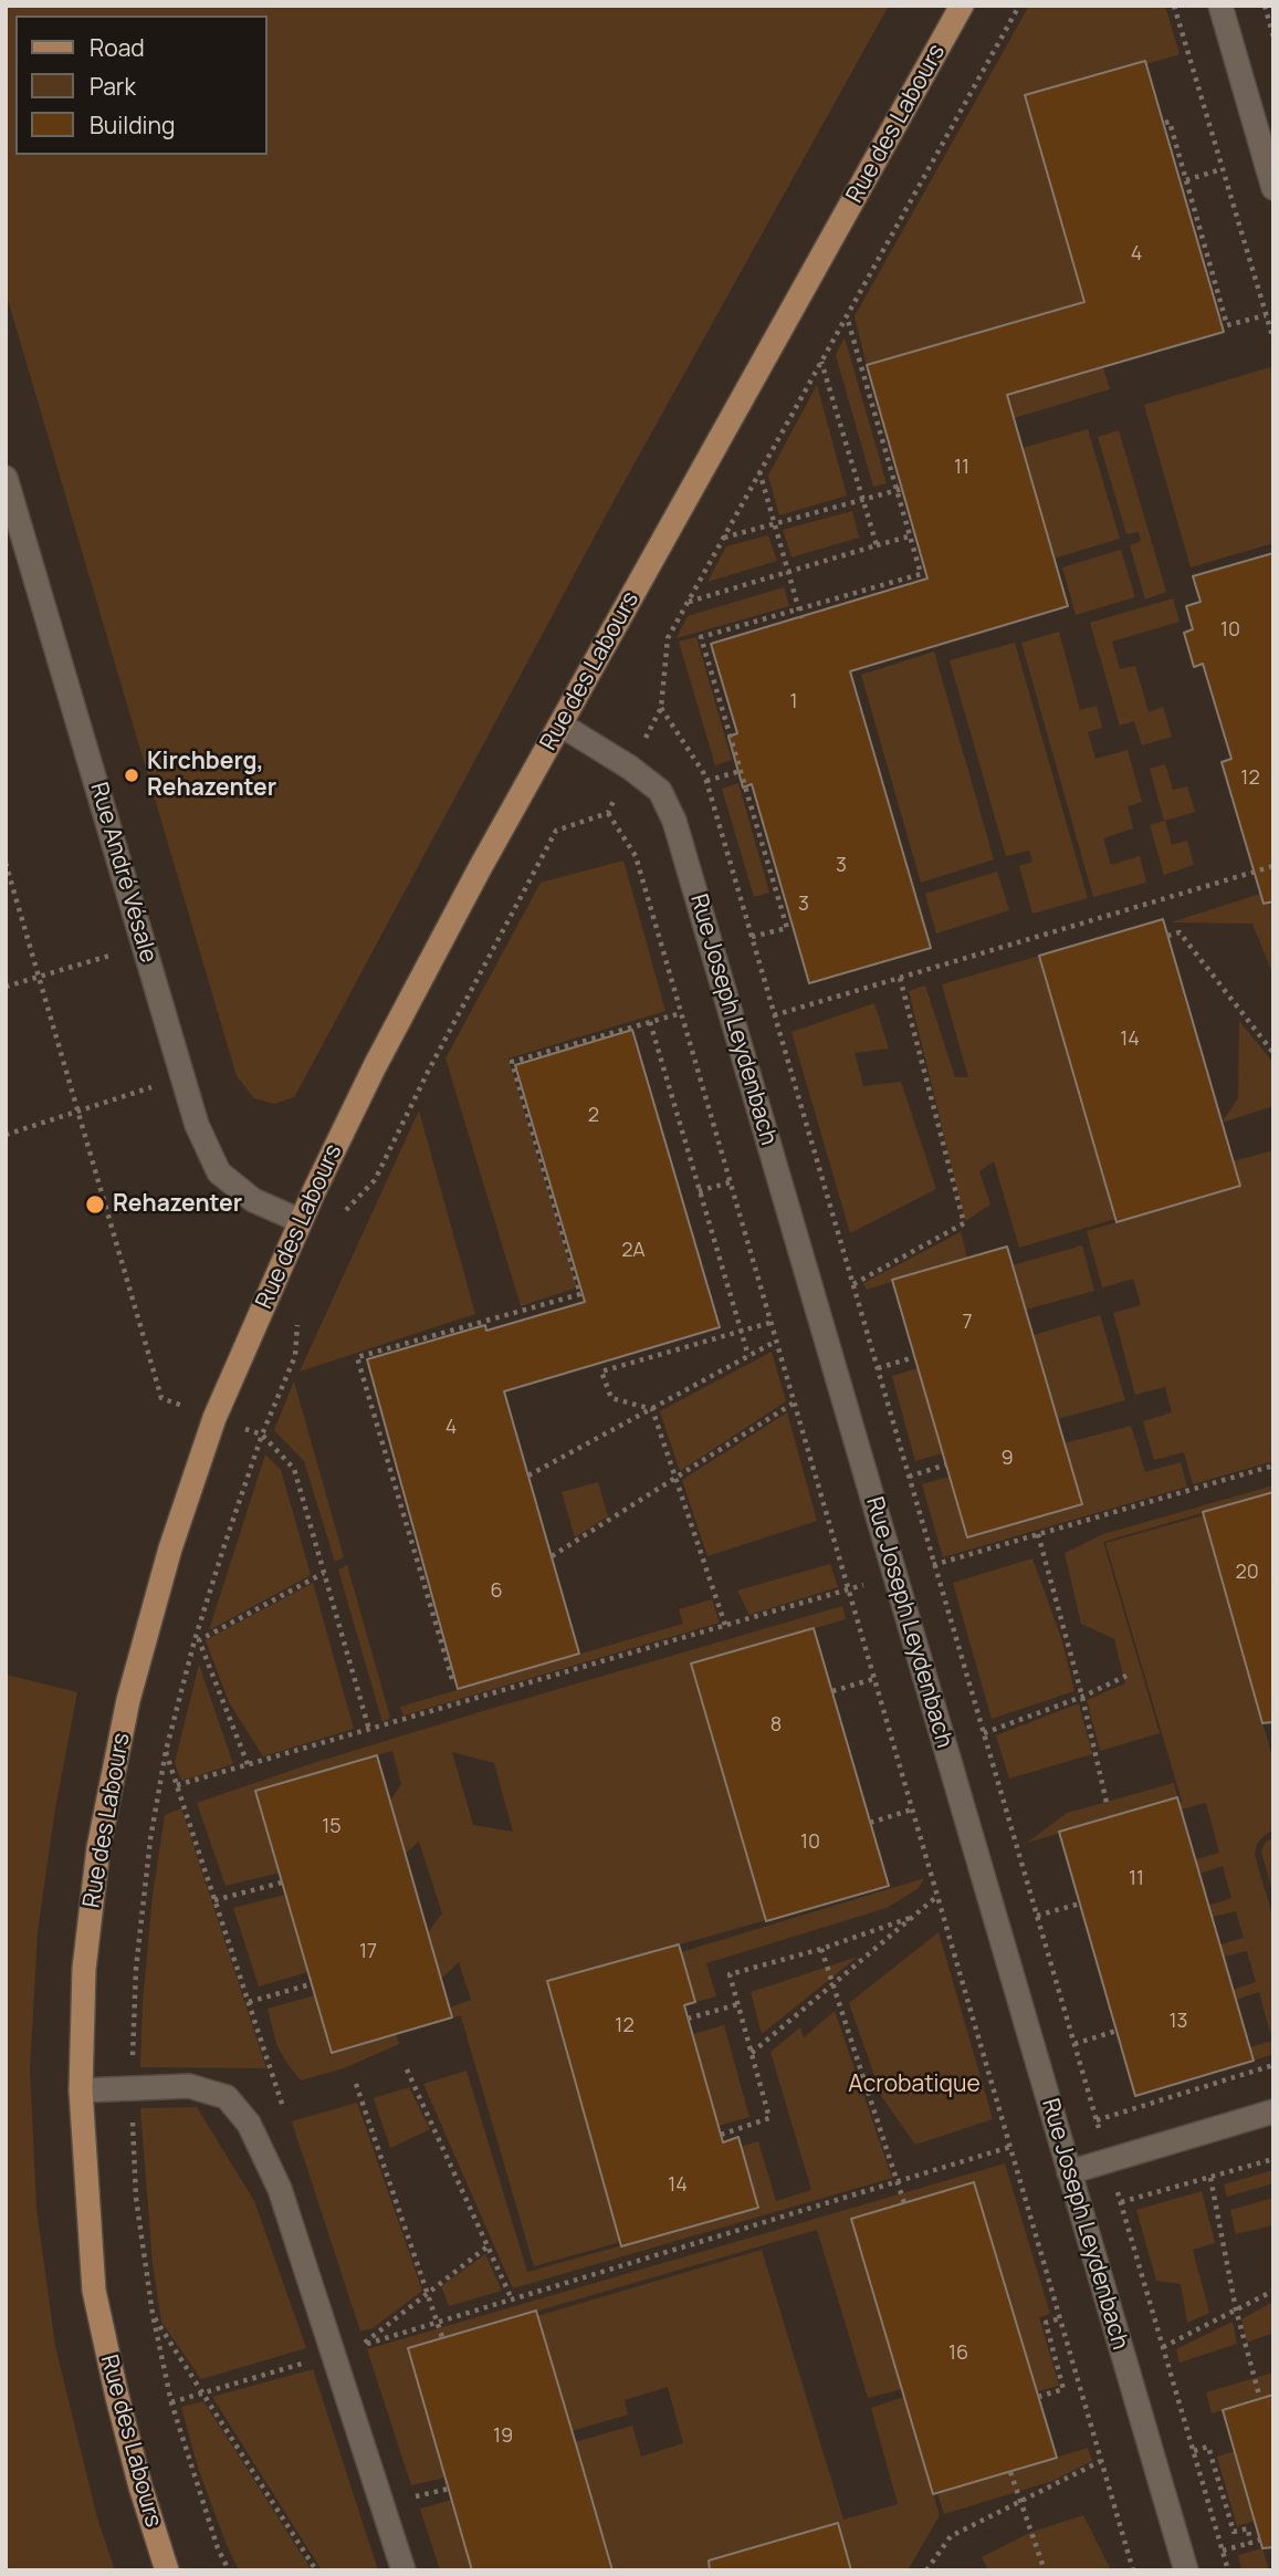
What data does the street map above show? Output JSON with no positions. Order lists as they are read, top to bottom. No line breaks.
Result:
{"streets":{"main road":["Rue des Labours"],"street":["Rue André Vésale","Rue Joseph Leydenbach"]},"crossings":[["Rue des Labours","Rue André Vésale"],["Rue des Labours","Rue Joseph Leydenbach"]],"parks":["Acrobatique"],"places":["Kirchberg, Rehazenter","Rehazenter"],"house_numbers":["4","11","10","1","12","3","3","14","2","2A","7","4","9","20","6","8","15","10","11","17","13","12","14","16","19"],"legend":["Road","Park","Building"]}
